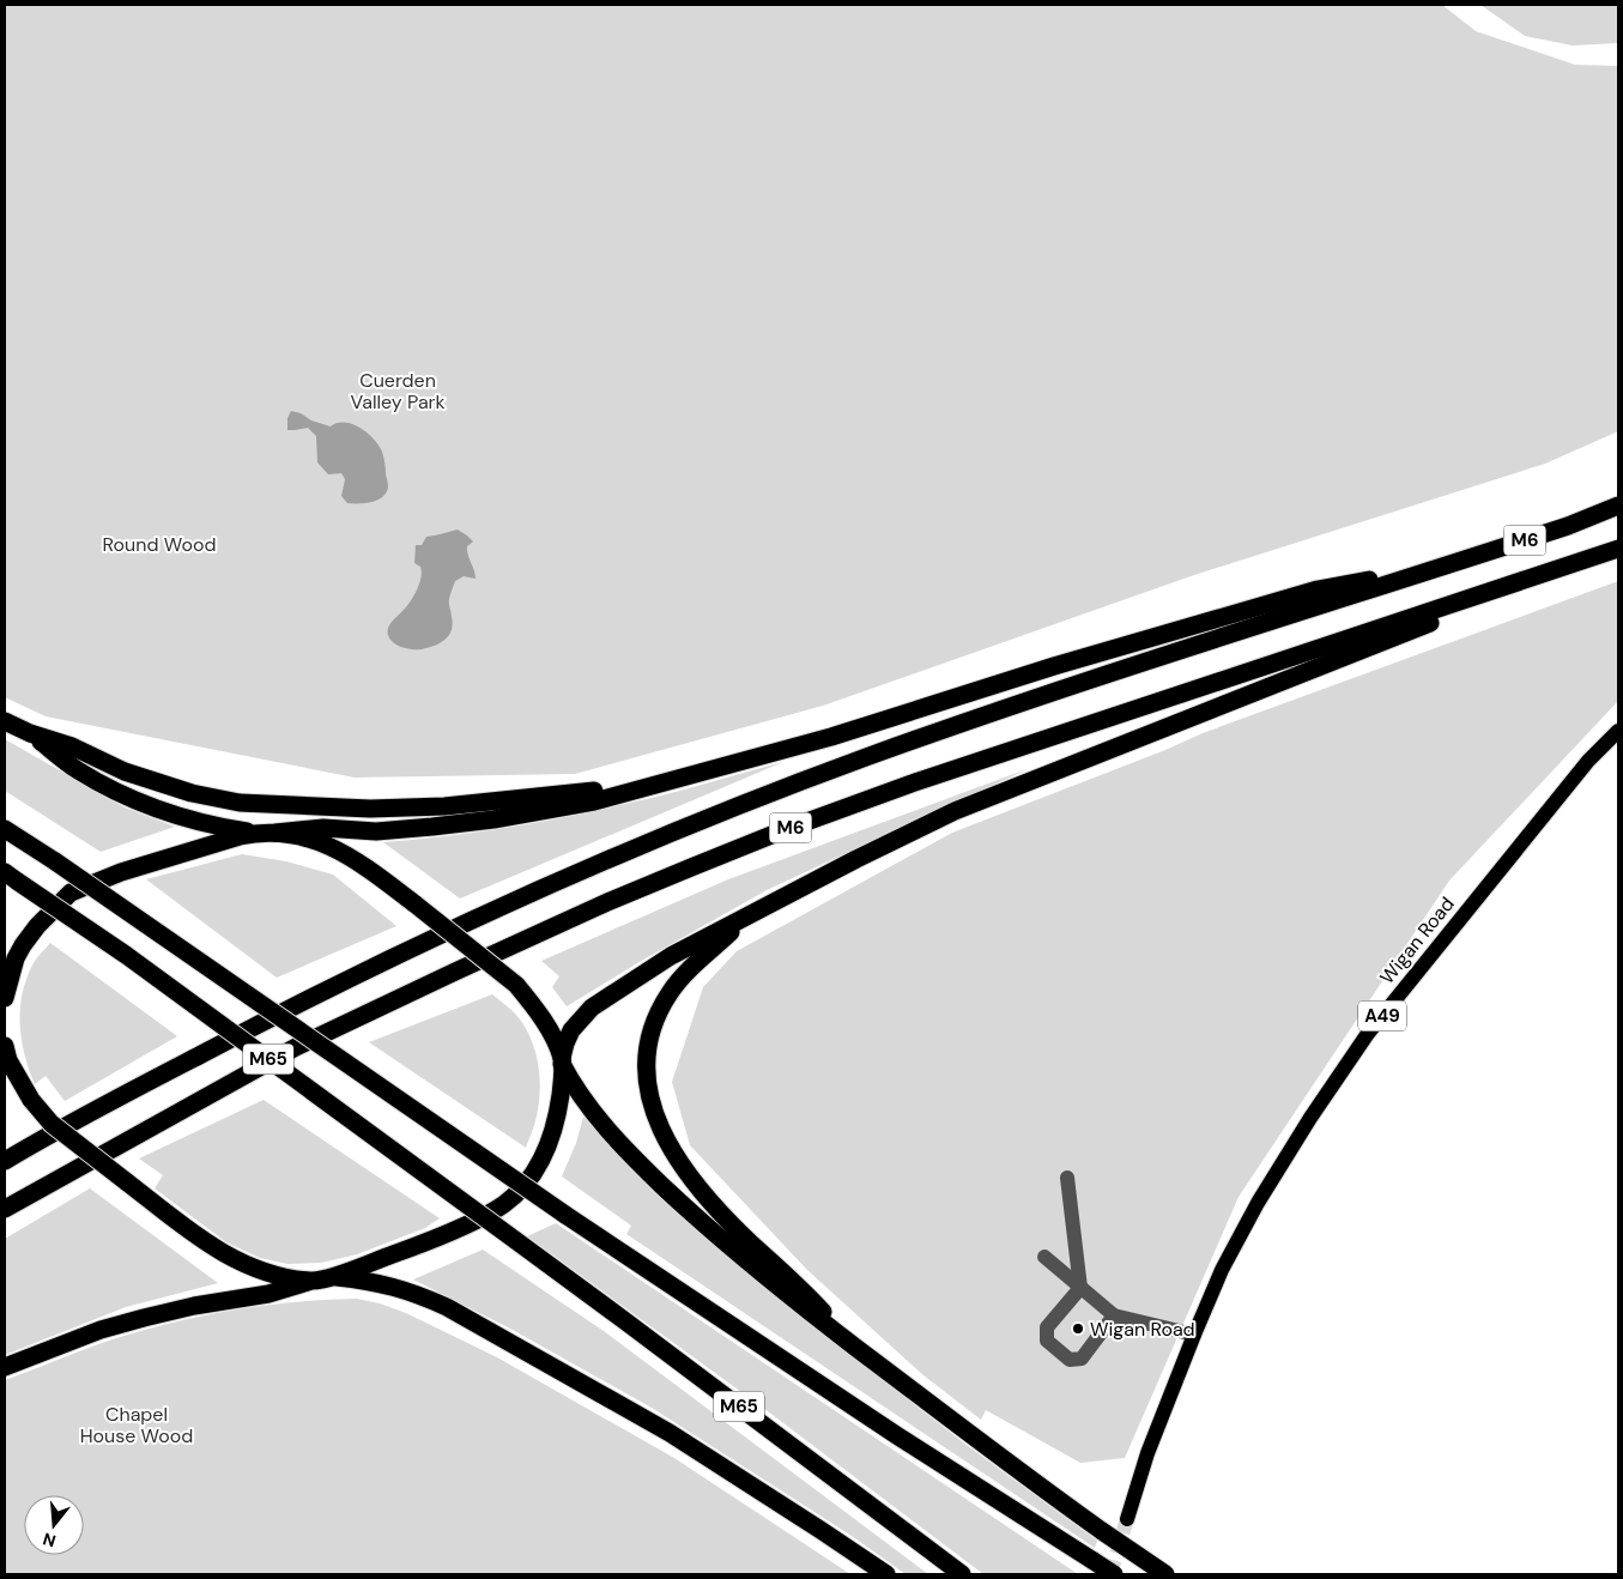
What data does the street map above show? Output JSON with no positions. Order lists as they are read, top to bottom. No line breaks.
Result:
{"streets":{"highway":["M6","M65"],"main road":["Wigan Road","A49"]},"parks":["Cuerden Valley Park","Round Wood","Chapel House Wood"],"places":["Wigan Road"],"north":"bottom"}
